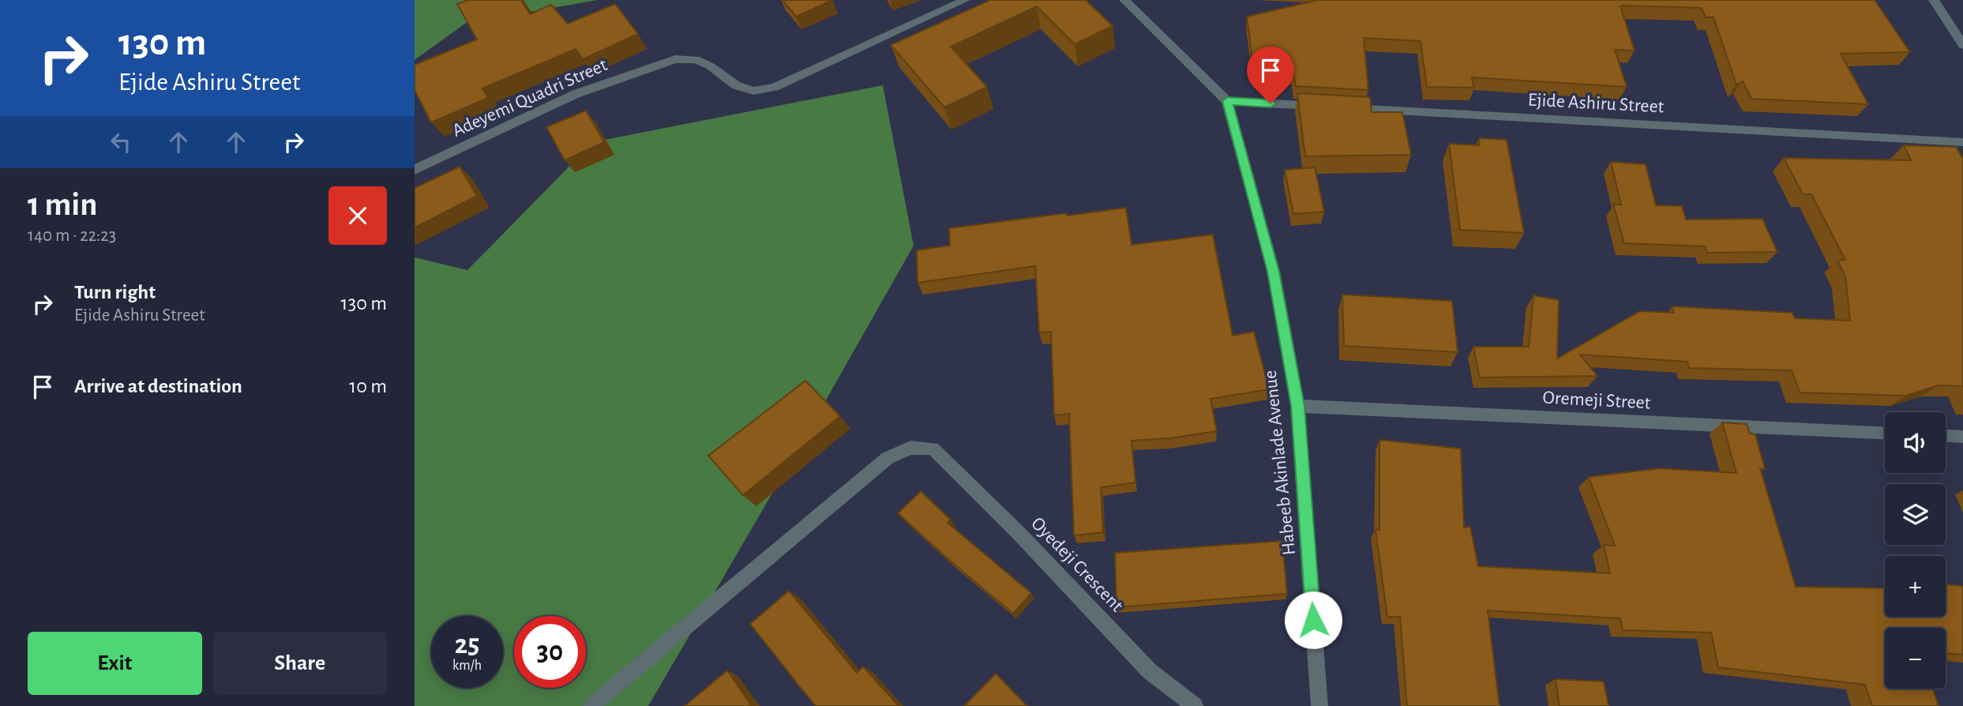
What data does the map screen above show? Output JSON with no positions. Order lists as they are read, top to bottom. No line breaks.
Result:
{"streets":{"street":["Adeyemi Quadri Street","Ejide Ashiru Street","Oremeji Street","Habeeb Akinlade Avenue","Oyedeji Crescent"]},"crossings":[["Ejide Ashiru Street","Habeeb Akinlade Avenue"],["Oremeji Street","Habeeb Akinlade Avenue"]],"page":{"turn":["130 m","Ejide Ashiru Street"],"heading":["1 min","140 m · 22:23"],"list":[{"name":"Turn right","note":"Ejide Ashiru Street","value":"130 m"},{"name":"Arrive at destination","value":"10 m"}],"map_buttons":["+","−"],"speed":"25 km/h","limit":"30","buttons":["Exit","Share"]}}
